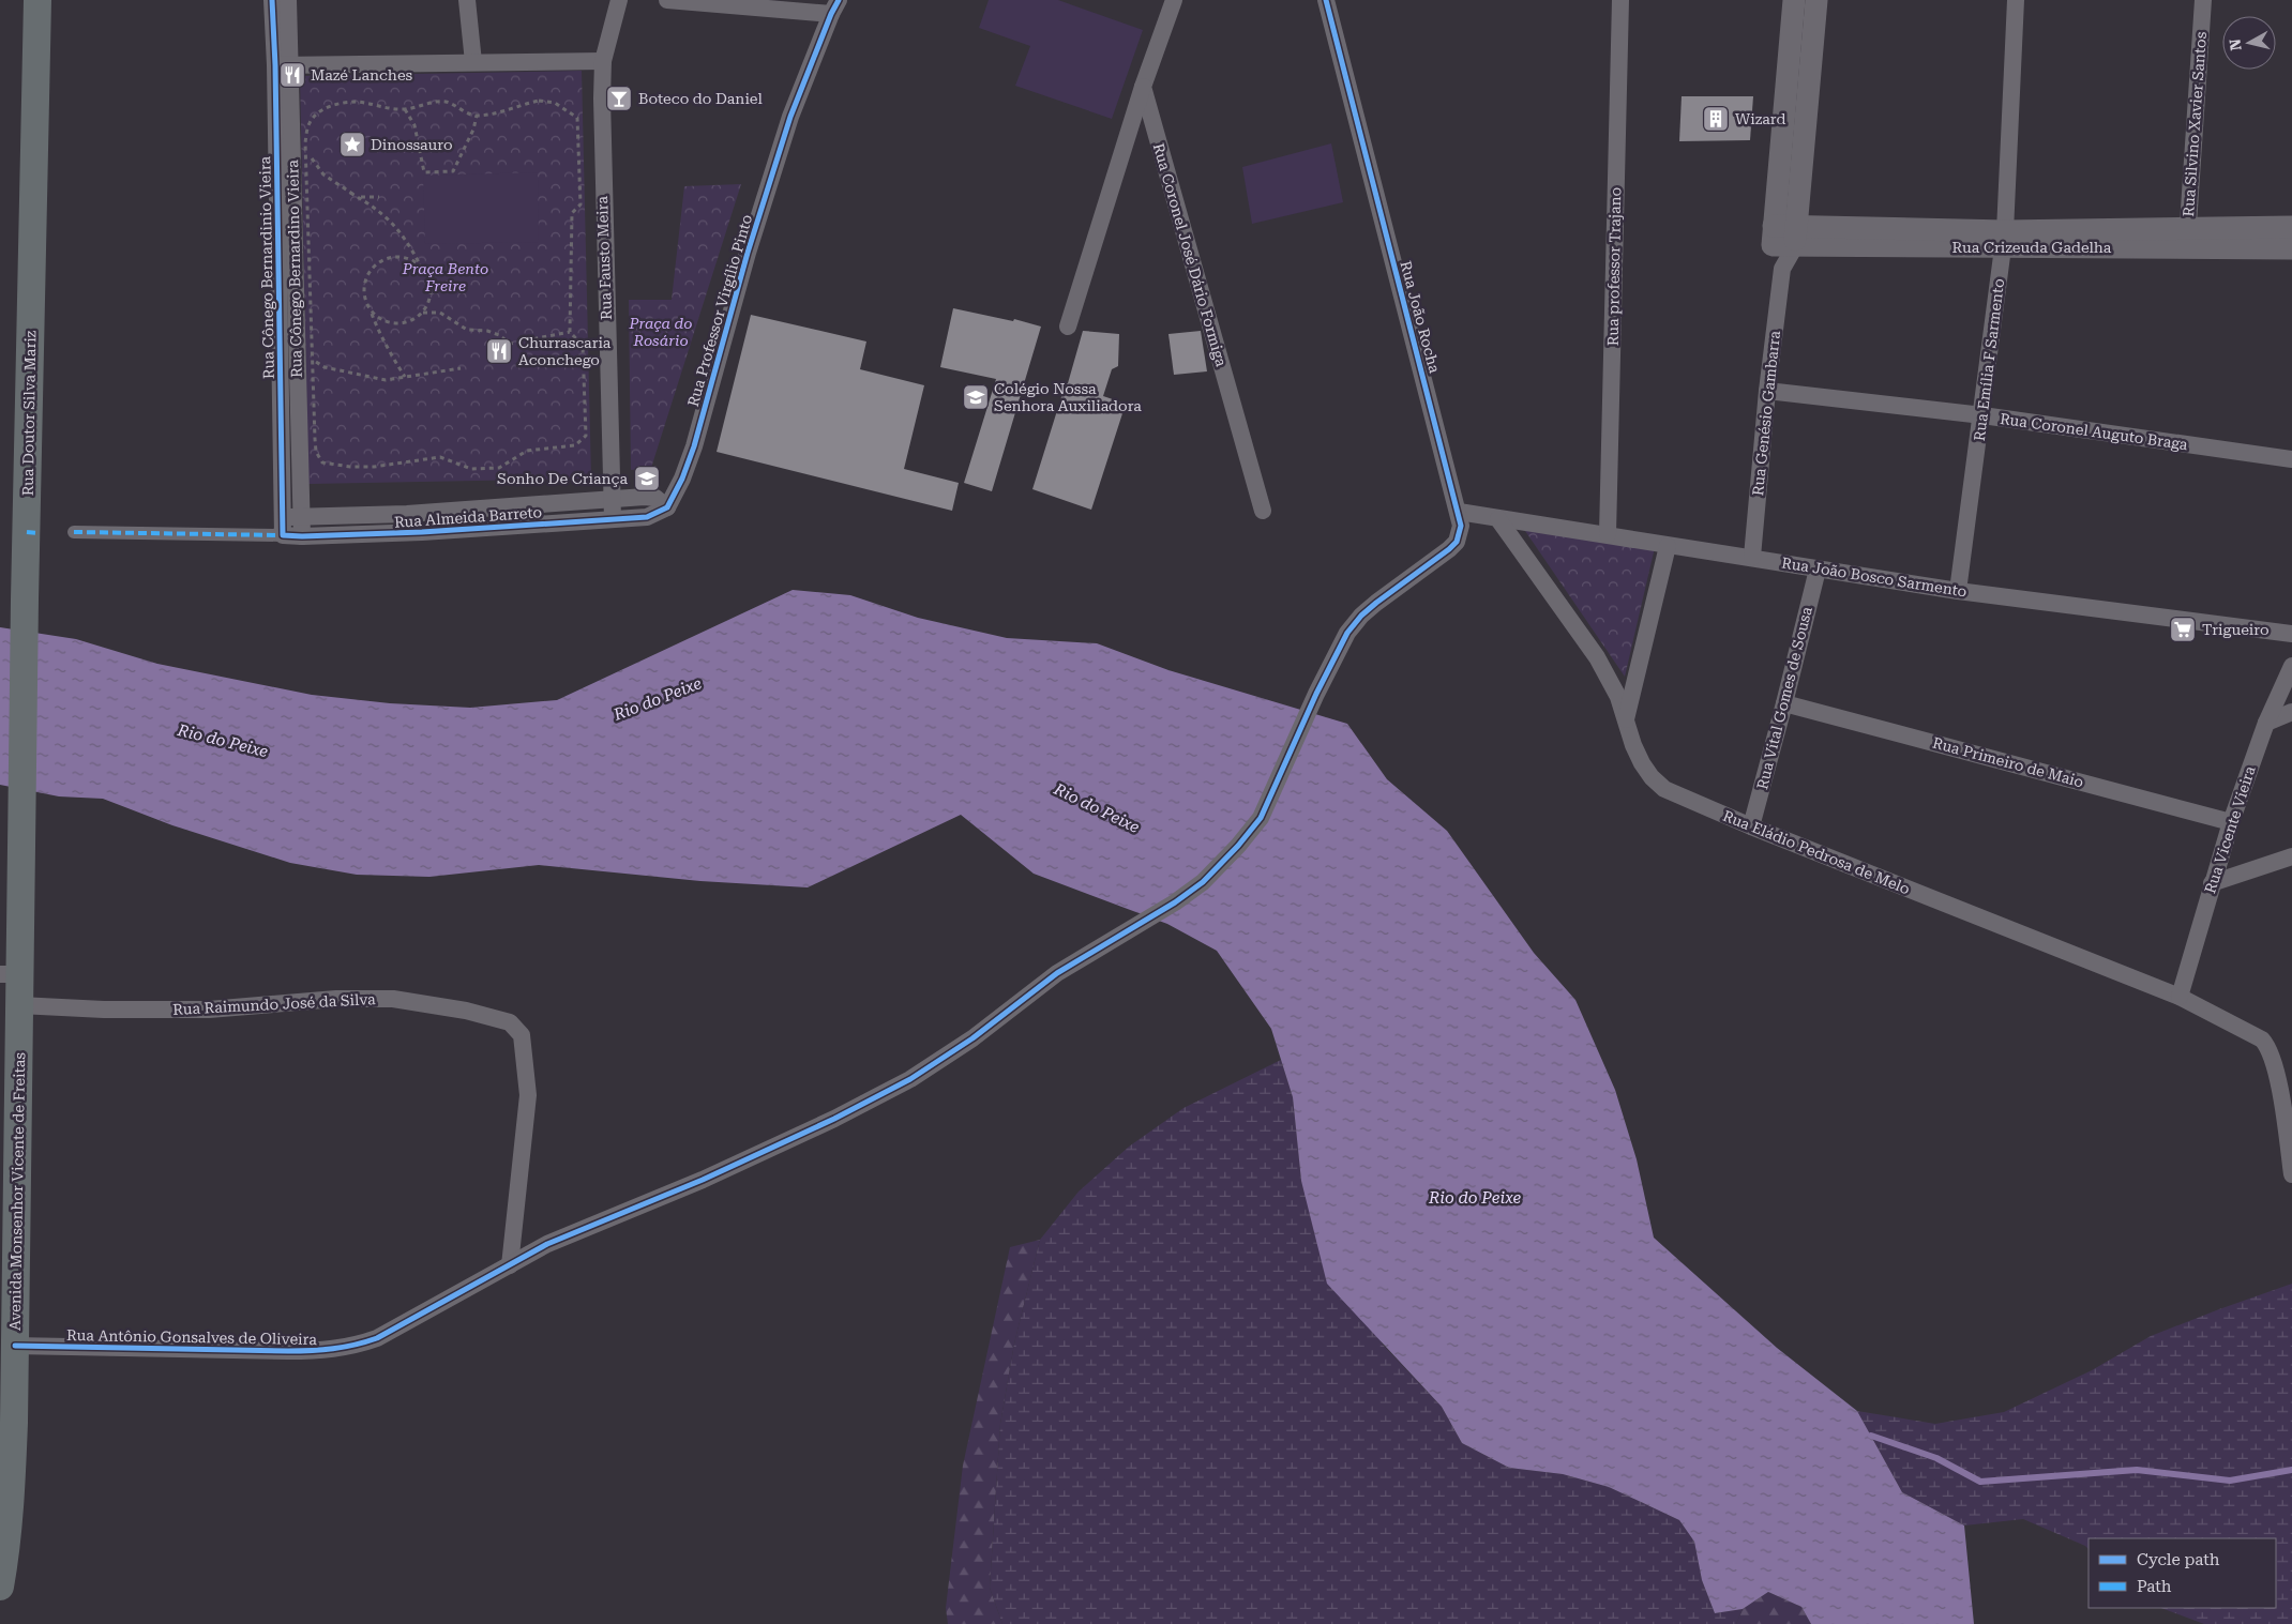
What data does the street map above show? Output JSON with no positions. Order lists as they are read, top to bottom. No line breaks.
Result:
{"streets":{"main road":["Rua Doutor Silva Mariz","Avenida Monsenhor Vicente de Freitas"],"street":["Rua Silvino Xavier Santos","Rua Crizeuda Gadelha","Rua Coronel José Dário Formiga","Rua Fausto Meira","Rua professor Trajano","Rua Cônego Bernardinio Vieira","Rua Cônego Bernardino Vieira","Rua Professor Virgílio Pinto","Rua João Rocha","Rua Emília F Sarmento","Rua Genésio Gambarra","Rua Coronel Auguto Braga","Rua Almeida Barreto","Rua João Bosco Sarmento","Rua Vital Gomes de Sousa","Rua Primeiro de Maio","Rua Vicente Vieira","Rua Eládio Pedrosa de Melo","Rua Raimundo José da Silva","Rua Antônio Gonsalves de Oliveira"]},"crossings":[["Rua Silvino Xavier Santos","Rua Crizeuda Gadelha"],["Rua Crizeuda Gadelha","Rua Emília F Sarmento"],["Rua Crizeuda Gadelha","Rua Genésio Gambarra"],["Rua Fausto Meira","Rua Almeida Barreto"],["Rua professor Trajano","Rua João Bosco Sarmento"],["Rua Cônego Bernardinio Vieira","Rua Cônego Bernardino Vieira"],["Rua Cônego Bernardinio Vieira","Rua Almeida Barreto"],["Rua Cônego Bernardino Vieira","Rua Almeida Barreto"],["Rua Professor Virgílio Pinto","Rua Almeida Barreto"],["Rua João Rocha","Rua João Bosco Sarmento"],["Rua João Rocha","Rua Antônio Gonsalves de Oliveira"],["Rua Emília F Sarmento","Rua Coronel Auguto Braga"],["Rua Emília F Sarmento","Rua João Bosco Sarmento"],["Rua Doutor Silva Mariz","Avenida Monsenhor Vicente de Freitas"],["Rua Genésio Gambarra","Rua Coronel Auguto Braga"],["Rua Genésio Gambarra","Rua João Bosco Sarmento"],["Rua João Bosco Sarmento","Rua Vital Gomes de Sousa"],["Rua João Bosco Sarmento","Rua Eládio Pedrosa de Melo"],["Rua Vital Gomes de Sousa","Rua Primeiro de Maio"],["Rua Vital Gomes de Sousa","Rua Eládio Pedrosa de Melo"],["Rua Primeiro de Maio","Rua Vicente Vieira"],["Rua Vicente Vieira","Rua Eládio Pedrosa de Melo"],["Rua Raimundo José da Silva","Avenida Monsenhor Vicente de Freitas"],["Rua Raimundo José da Silva","Rua Antônio Gonsalves de Oliveira"],["Avenida Monsenhor Vicente de Freitas","Rua Antônio Gonsalves de Oliveira"]],"water":["Rio do Peixe"],"parks":["Praça Bento Freire","Praça do Rosário"],"places":{"restaurant":["Mazé Lanches","Churrascaria Aconchego"],"bar":["Boteco do Daniel"],"building":["Wizard"],"place":["Dinossauro"],"school or university":["Colégio Nossa Senhora Auxiliadora","Sonho De Criança"],"supermarket":["Trigueiro"]},"legend":["Cycle path","Path"],"north":"left"}
